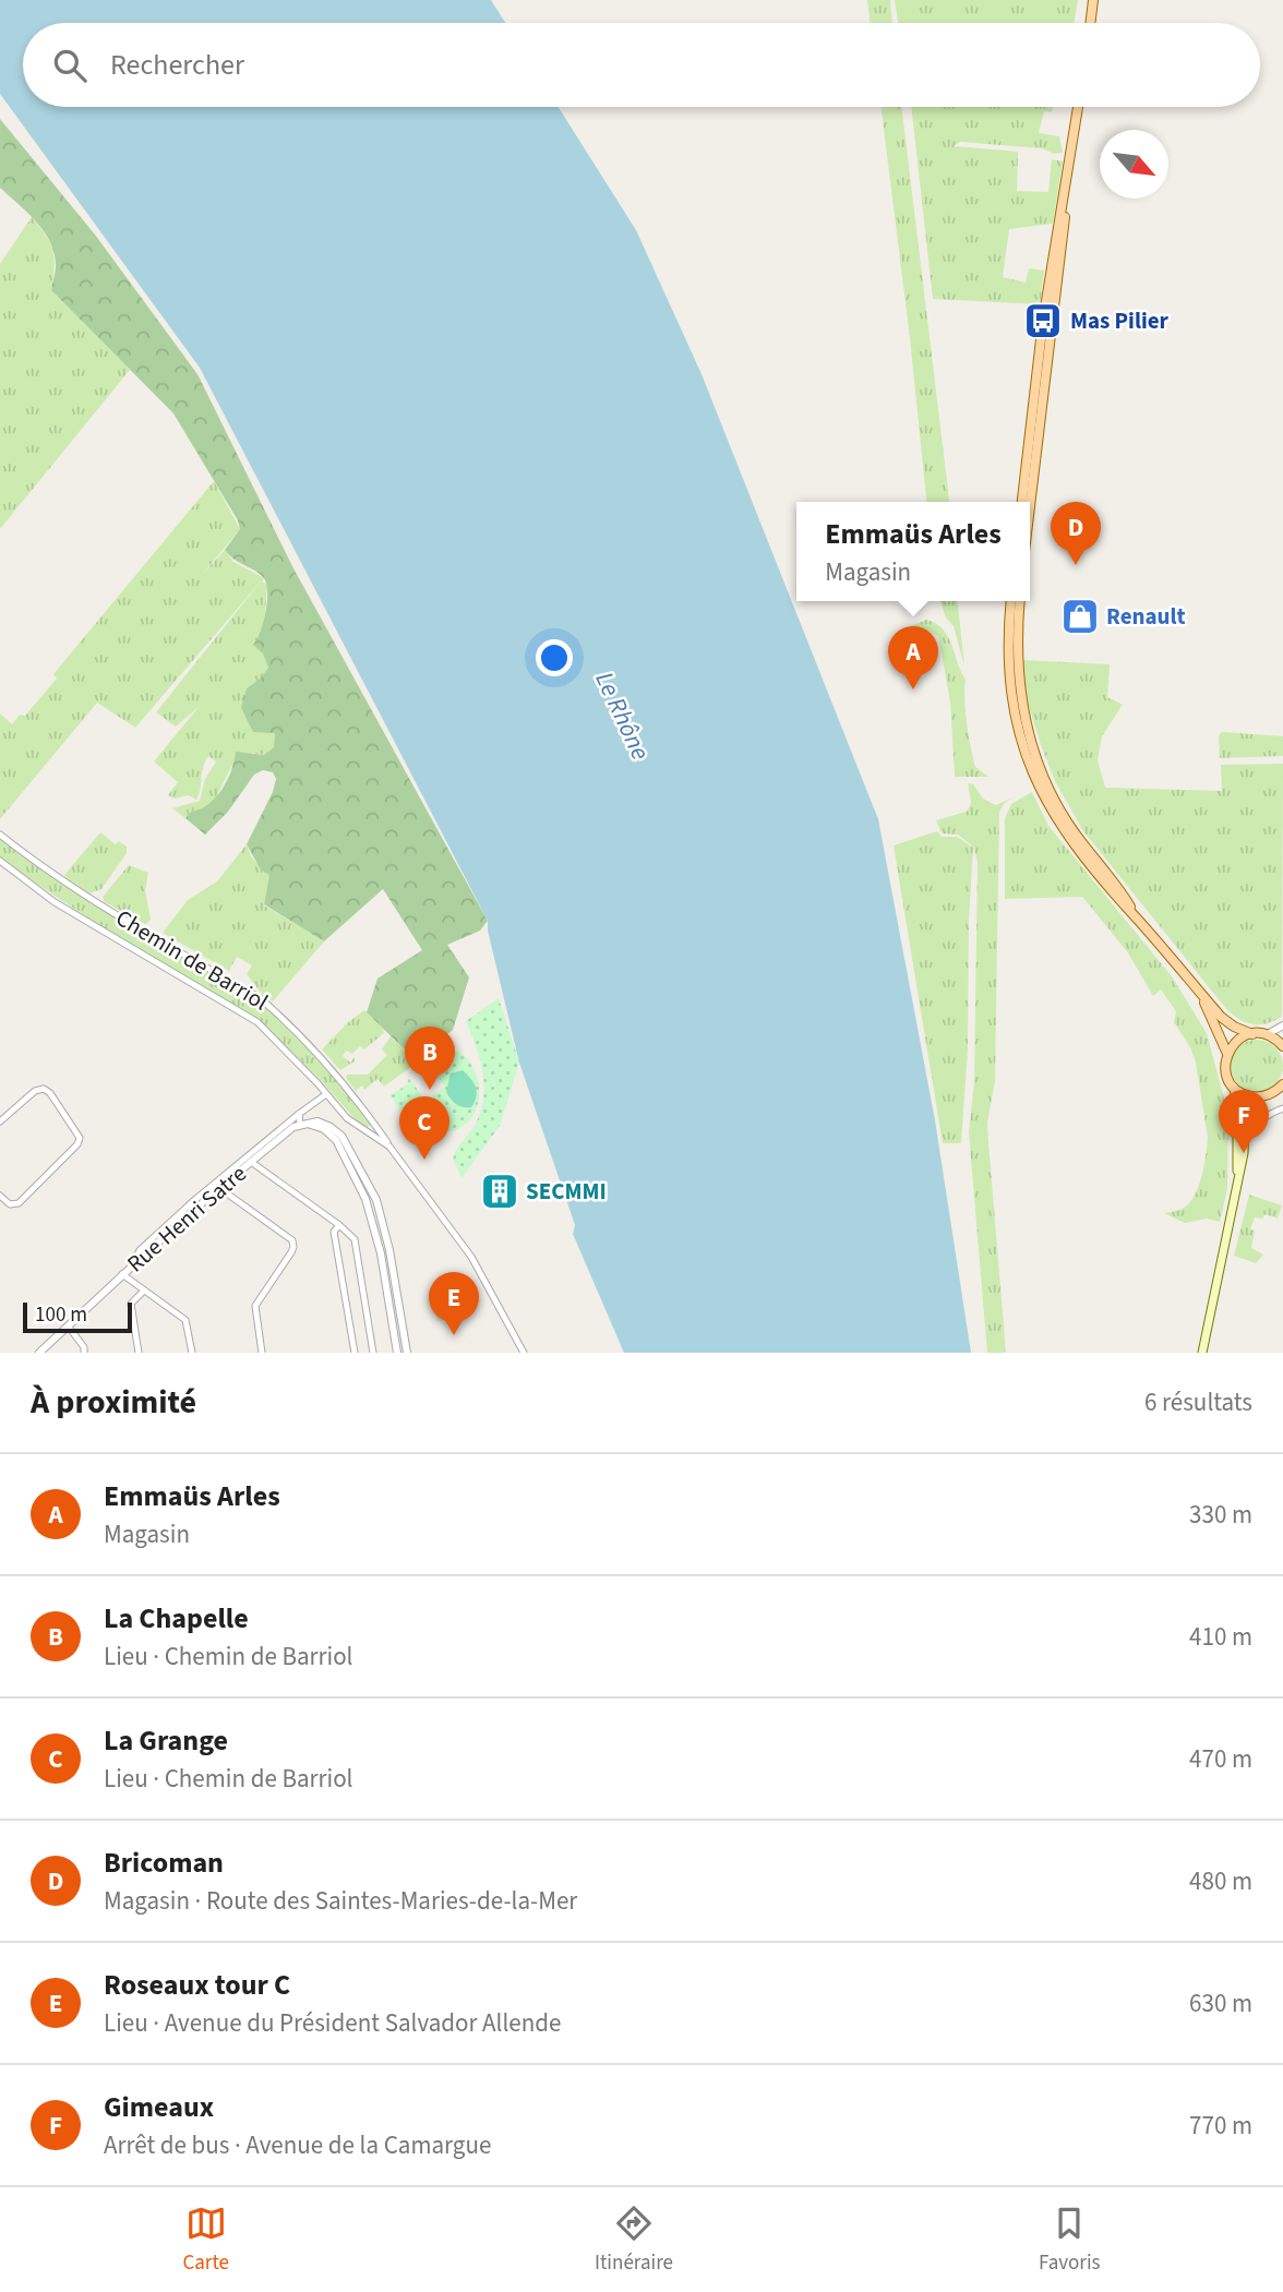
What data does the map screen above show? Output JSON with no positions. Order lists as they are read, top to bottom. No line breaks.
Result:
{"streets":{"street":["Chemin de Barriol","Rue Henri Satre"]},"water":["Le Rhône"],"places":{"bus stop":["Mas Pilier"],"shop":["Renault"],"building":["SECMMI"]},"scale_bar":"100 m","north":"bottom right","page":{"search":"Rechercher","popup":["Emmaüs Arles","Magasin"],"pins":["D","A","B","F","C","E"],"scale":"100 m","heading":["À proximité","6 résultats"],"list":[{"mark":"A","name":"Emmaüs Arles","note":"Magasin","value":"330 m"},{"mark":"B","name":"La Chapelle","note":"Lieu · Chemin de Barriol","value":"410 m"},{"mark":"C","name":"La Grange","note":"Lieu · Chemin de Barriol","value":"470 m"},{"mark":"D","name":"Bricoman","note":"Magasin · Route des Saintes-Maries-de-la-Mer","value":"480 m"},{"mark":"E","name":"Roseaux tour C","note":"Lieu · Avenue du Président Salvador Allende","value":"630 m"},{"mark":"F","name":"Gimeaux","note":"Arrêt de bus · Avenue de la Camargue","value":"770 m"}],"nav":["Carte","Itinéraire","Favoris"]}}
